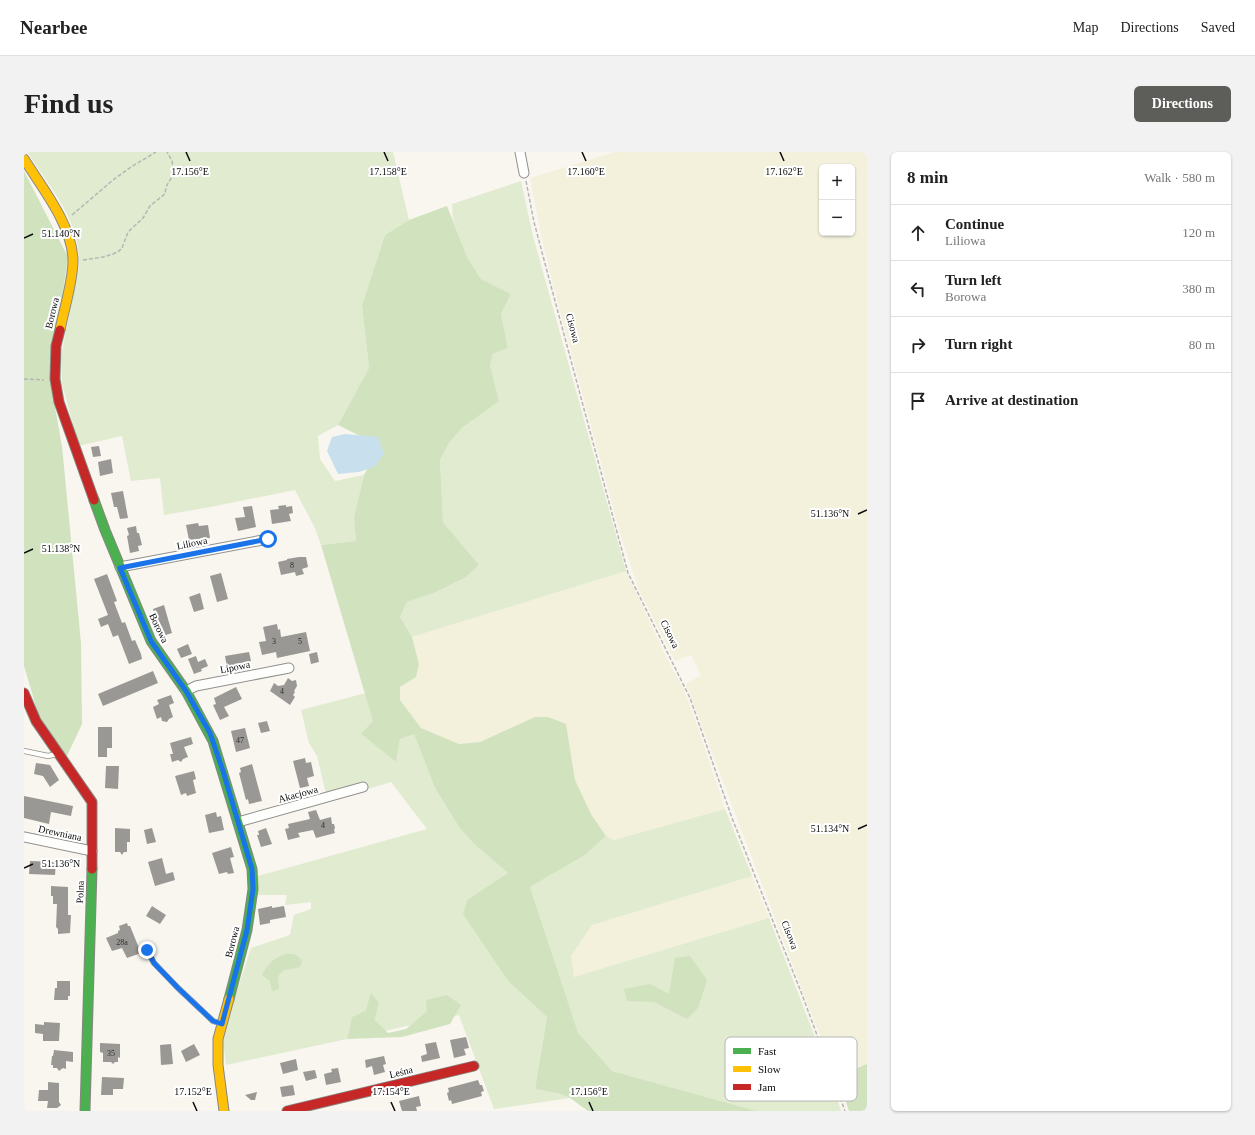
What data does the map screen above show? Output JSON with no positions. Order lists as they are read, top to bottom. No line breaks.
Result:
{"streets":{"street":["Borowa","Liliowa","Lipowa","Akacjowa","Drewniana","Polna","Leśna"],"path":["Cisowa"]},"crossings":[["Borowa","Liliowa"],["Borowa","Lipowa"],["Borowa","Akacjowa"],["Drewniana","Polna"]],"house_numbers":["8","3","5","4","47","4","28a","35"],"legend":["Fast","Slow","Jam"],"page":{"header":"Nearbee","nav":["Map","Directions","Saved"],"buttons":"Directions","title":"Find us","heading":["8 min","Walk · 580 m"],"map_buttons":["+","−"],"list":[["Continue","Liliowa","120 m"],["Turn left","Borowa","380 m"],["Turn right","80 m"],"Arrive at destination"]},"coordinates":["17.156°E","17.158°E","17.160°E","17.162°E","51.140°N","51.136°N","51.138°N","51.134°N","17.152°E","17.154°E"]}
